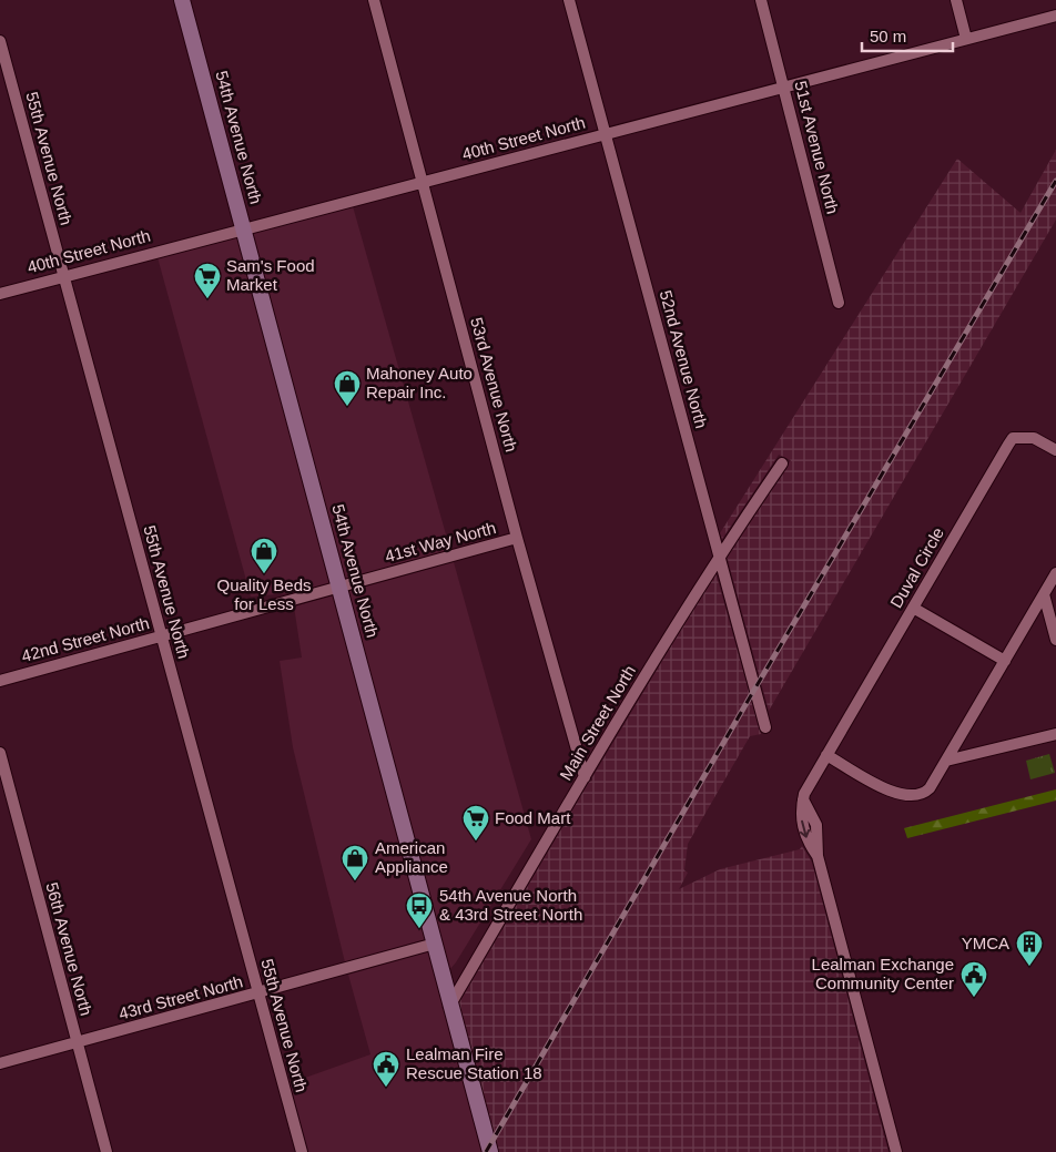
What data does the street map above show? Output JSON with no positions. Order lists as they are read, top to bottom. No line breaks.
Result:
{"streets":{"main road":["54th Avenue North"],"street":["40th Street North","51st Avenue North","55th Avenue North","52nd Avenue North","53rd Avenue North","41st Way North","Duval Circle","42nd Street North","Main Street North","56th Avenue North","43rd Street North"]},"crossings":[["54th Avenue North","40th Street North"],["54th Avenue North","41st Way North"],["54th Avenue North","42nd Street North"],["54th Avenue North","Main Street North"],["54th Avenue North","43rd Street North"],["40th Street North","51st Avenue North"],["40th Street North","55th Avenue North"],["40th Street North","52nd Avenue North"],["40th Street North","53rd Avenue North"],["55th Avenue North","42nd Street North"],["55th Avenue North","43rd Street North"],["52nd Avenue North","Main Street North"],["53rd Avenue North","41st Way North"],["53rd Avenue North","Main Street North"],["41st Way North","42nd Street North"],["56th Avenue North","43rd Street North"]],"places":{"supermarket":["Sam's Food Market","Food Mart"],"shop":["Mahoney Auto Repair Inc.","Quality Beds for Less","American Appliance"],"bus stop":["54th Avenue North & 43rd Street North"],"building":["YMCA"],"public building":["Lealman Exchange Community Center","Lealman Fire Rescue Station 18"]},"scale_bar":"50 m"}
